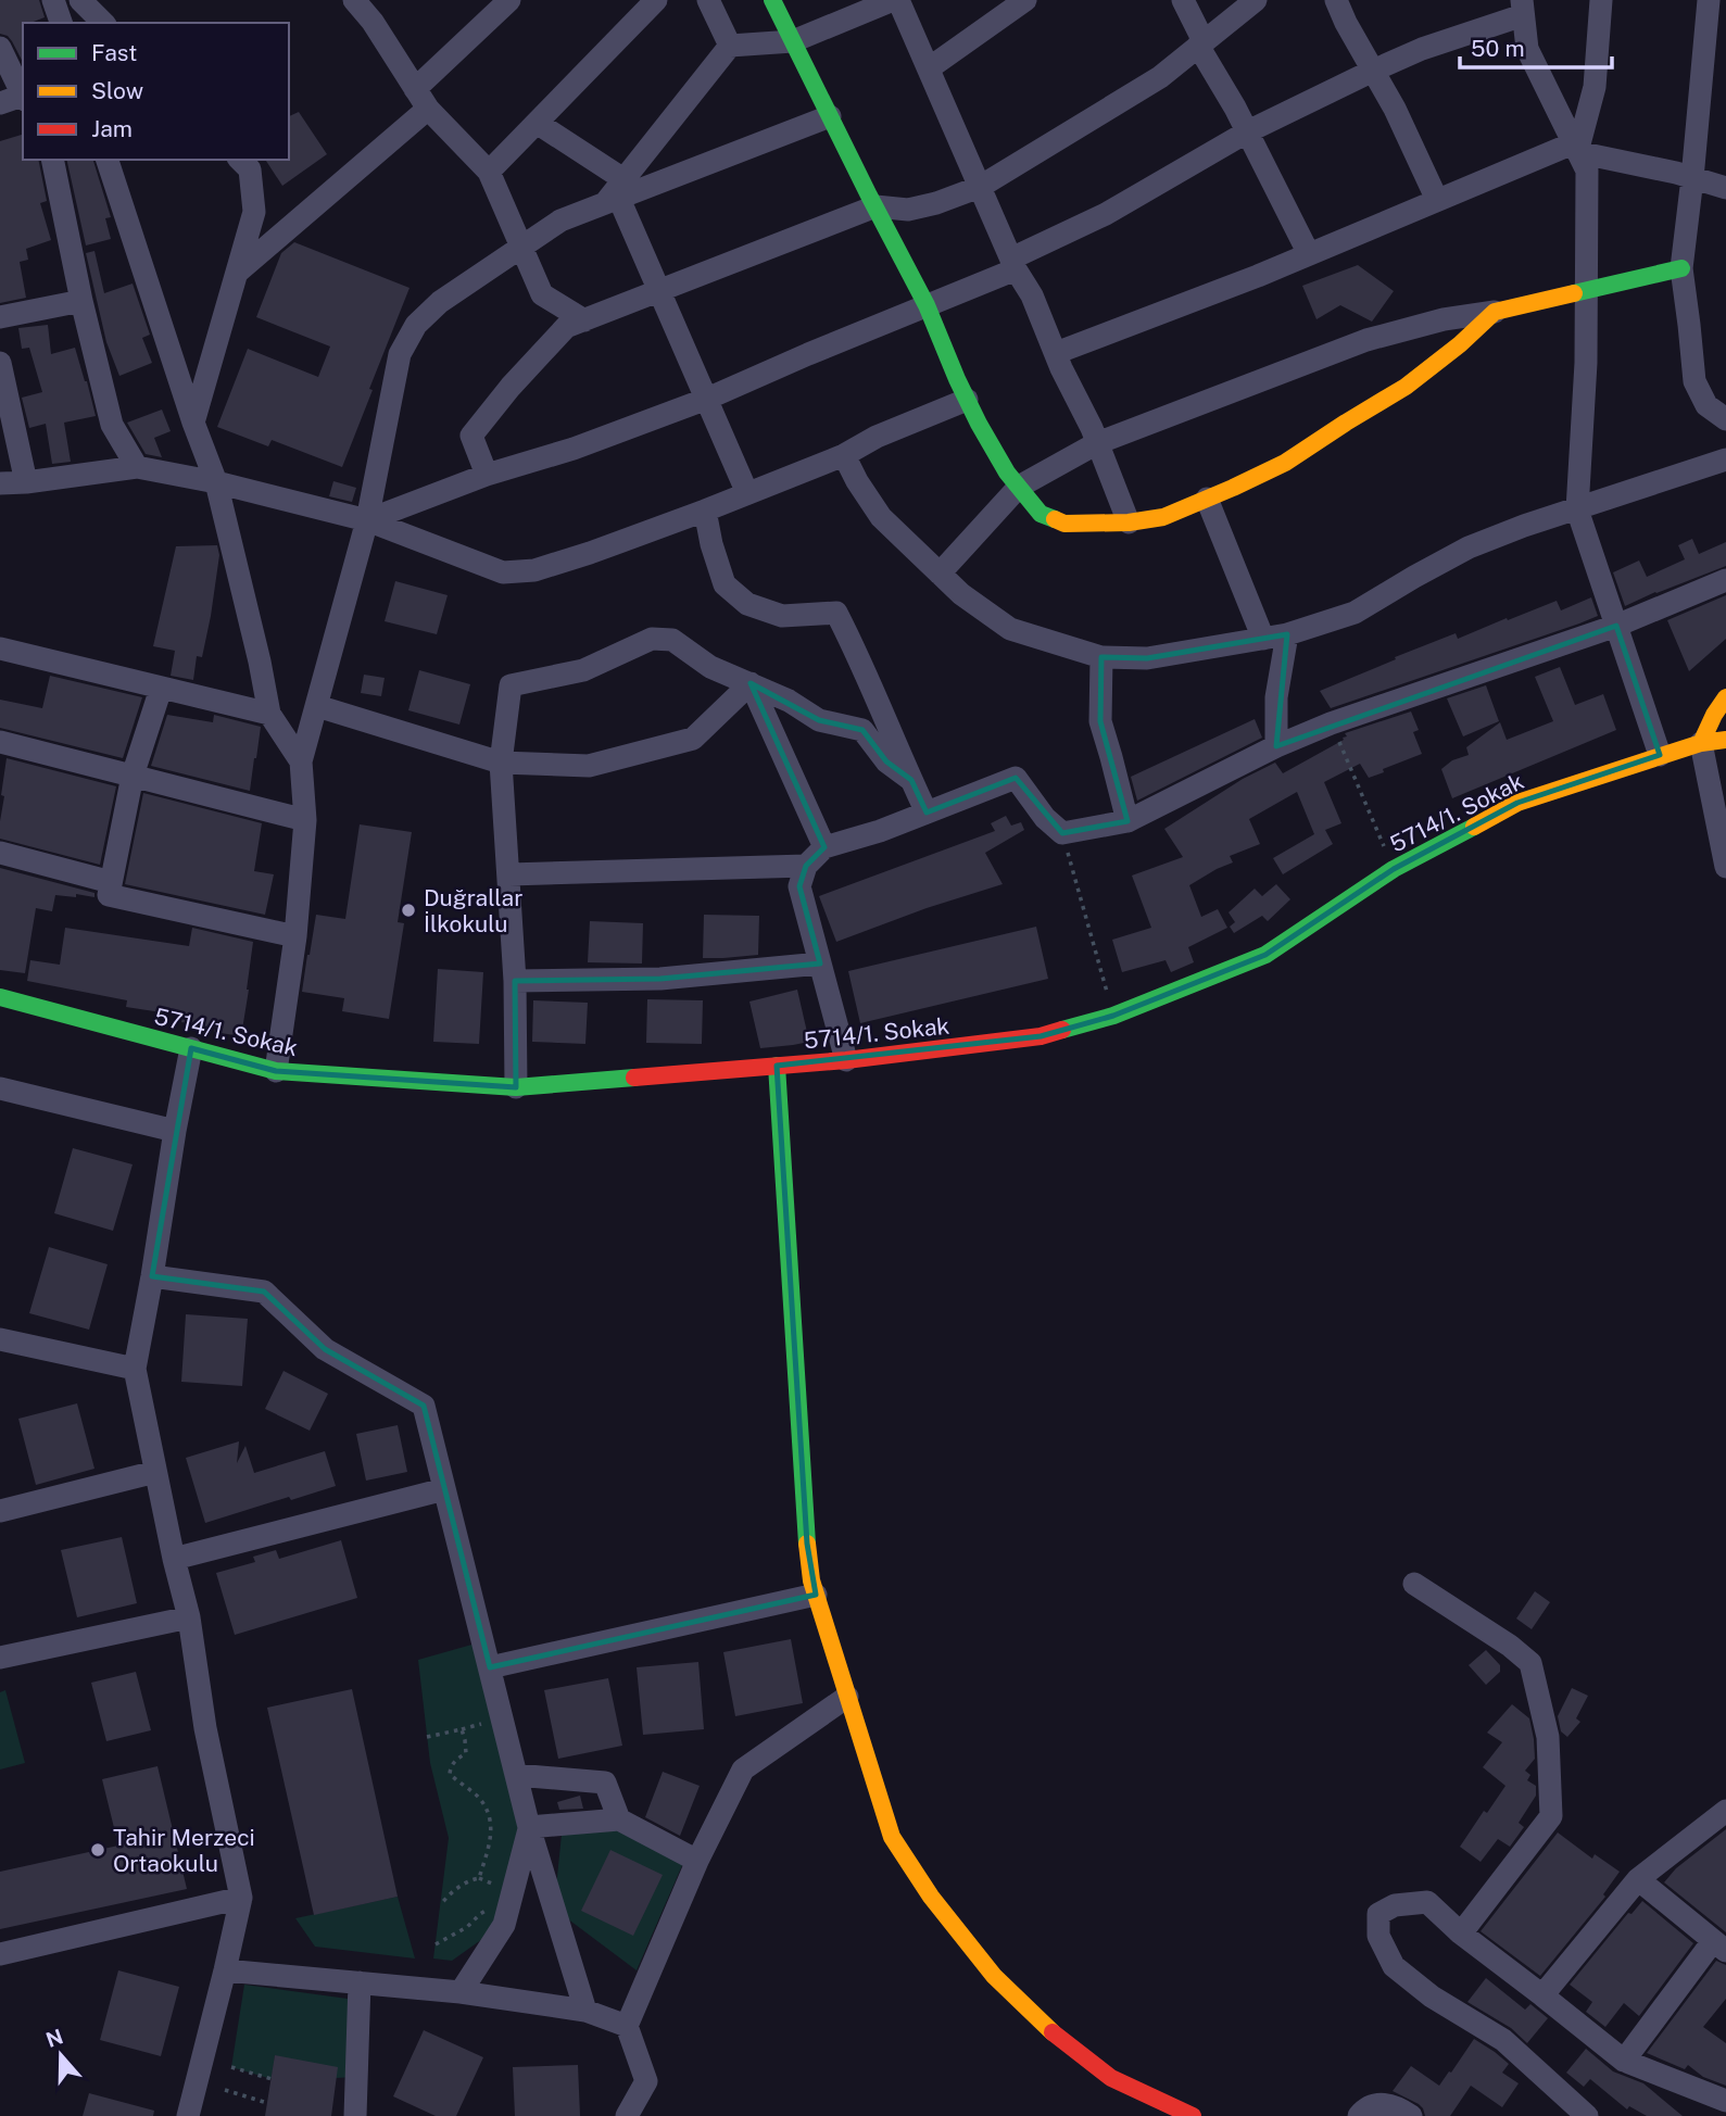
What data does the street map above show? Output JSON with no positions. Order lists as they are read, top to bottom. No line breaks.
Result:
{"streets":{"street":["5714/1. Sokak"]},"places":["Duğrallar İlkokulu","Tahir Merzeci Ortaokulu"],"legend":["Fast","Slow","Jam"],"scale_bar":"50 m","north":"top"}
